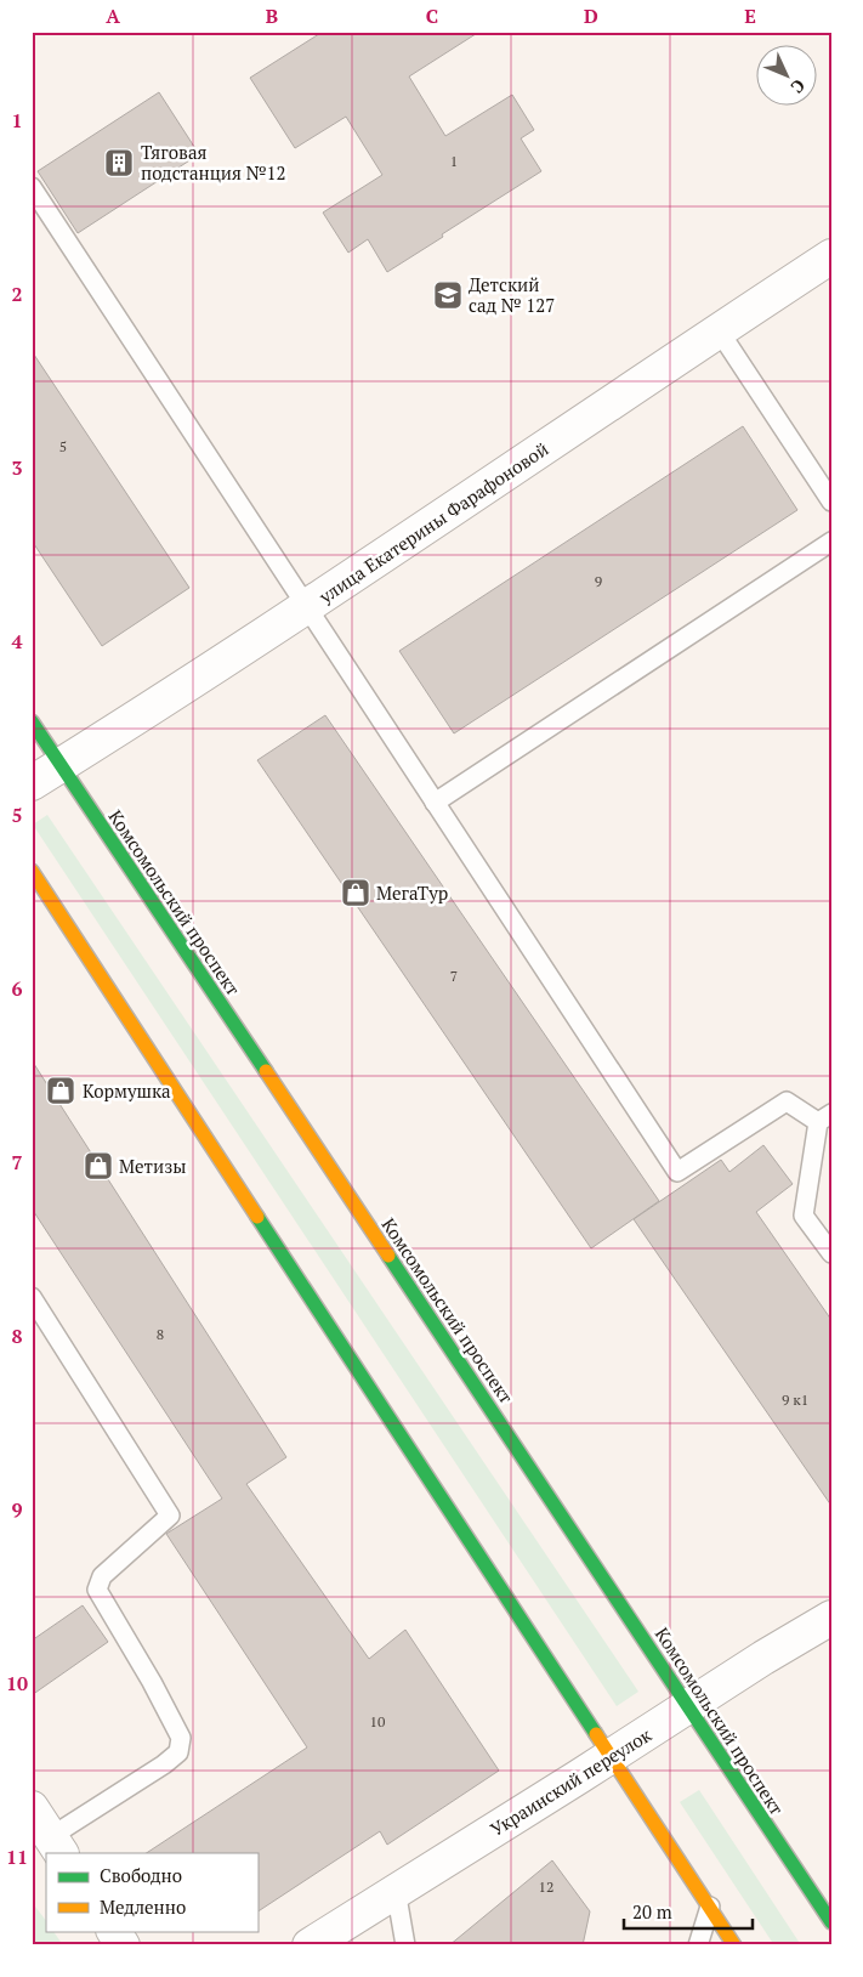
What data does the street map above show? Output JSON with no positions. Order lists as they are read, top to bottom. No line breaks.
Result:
{"streets":{"street":["улица Екатерины Фарафоновой","Комсомольский проспект","Украинский переулок"]},"crossings":[["улица Екатерины Фарафоновой","Комсомольский проспект"],["Комсомольский проспект","Украинский переулок"]],"places":{"building":["Тяговая подстанция №12"],"school or university":["Детский сад № 127"],"shop":["МегаТур","Кормушка","Метизы"]},"house_numbers":["1","5","9","7","8","9 к1","10","12"],"legend":["Свободно","Медленно"],"scale_bar":"20 m","north":"bottom right","grid":{"columns":["A","B","C","D","E"],"rows":["1","2","3","4","5","6","7","8","9","10","11"]}}
